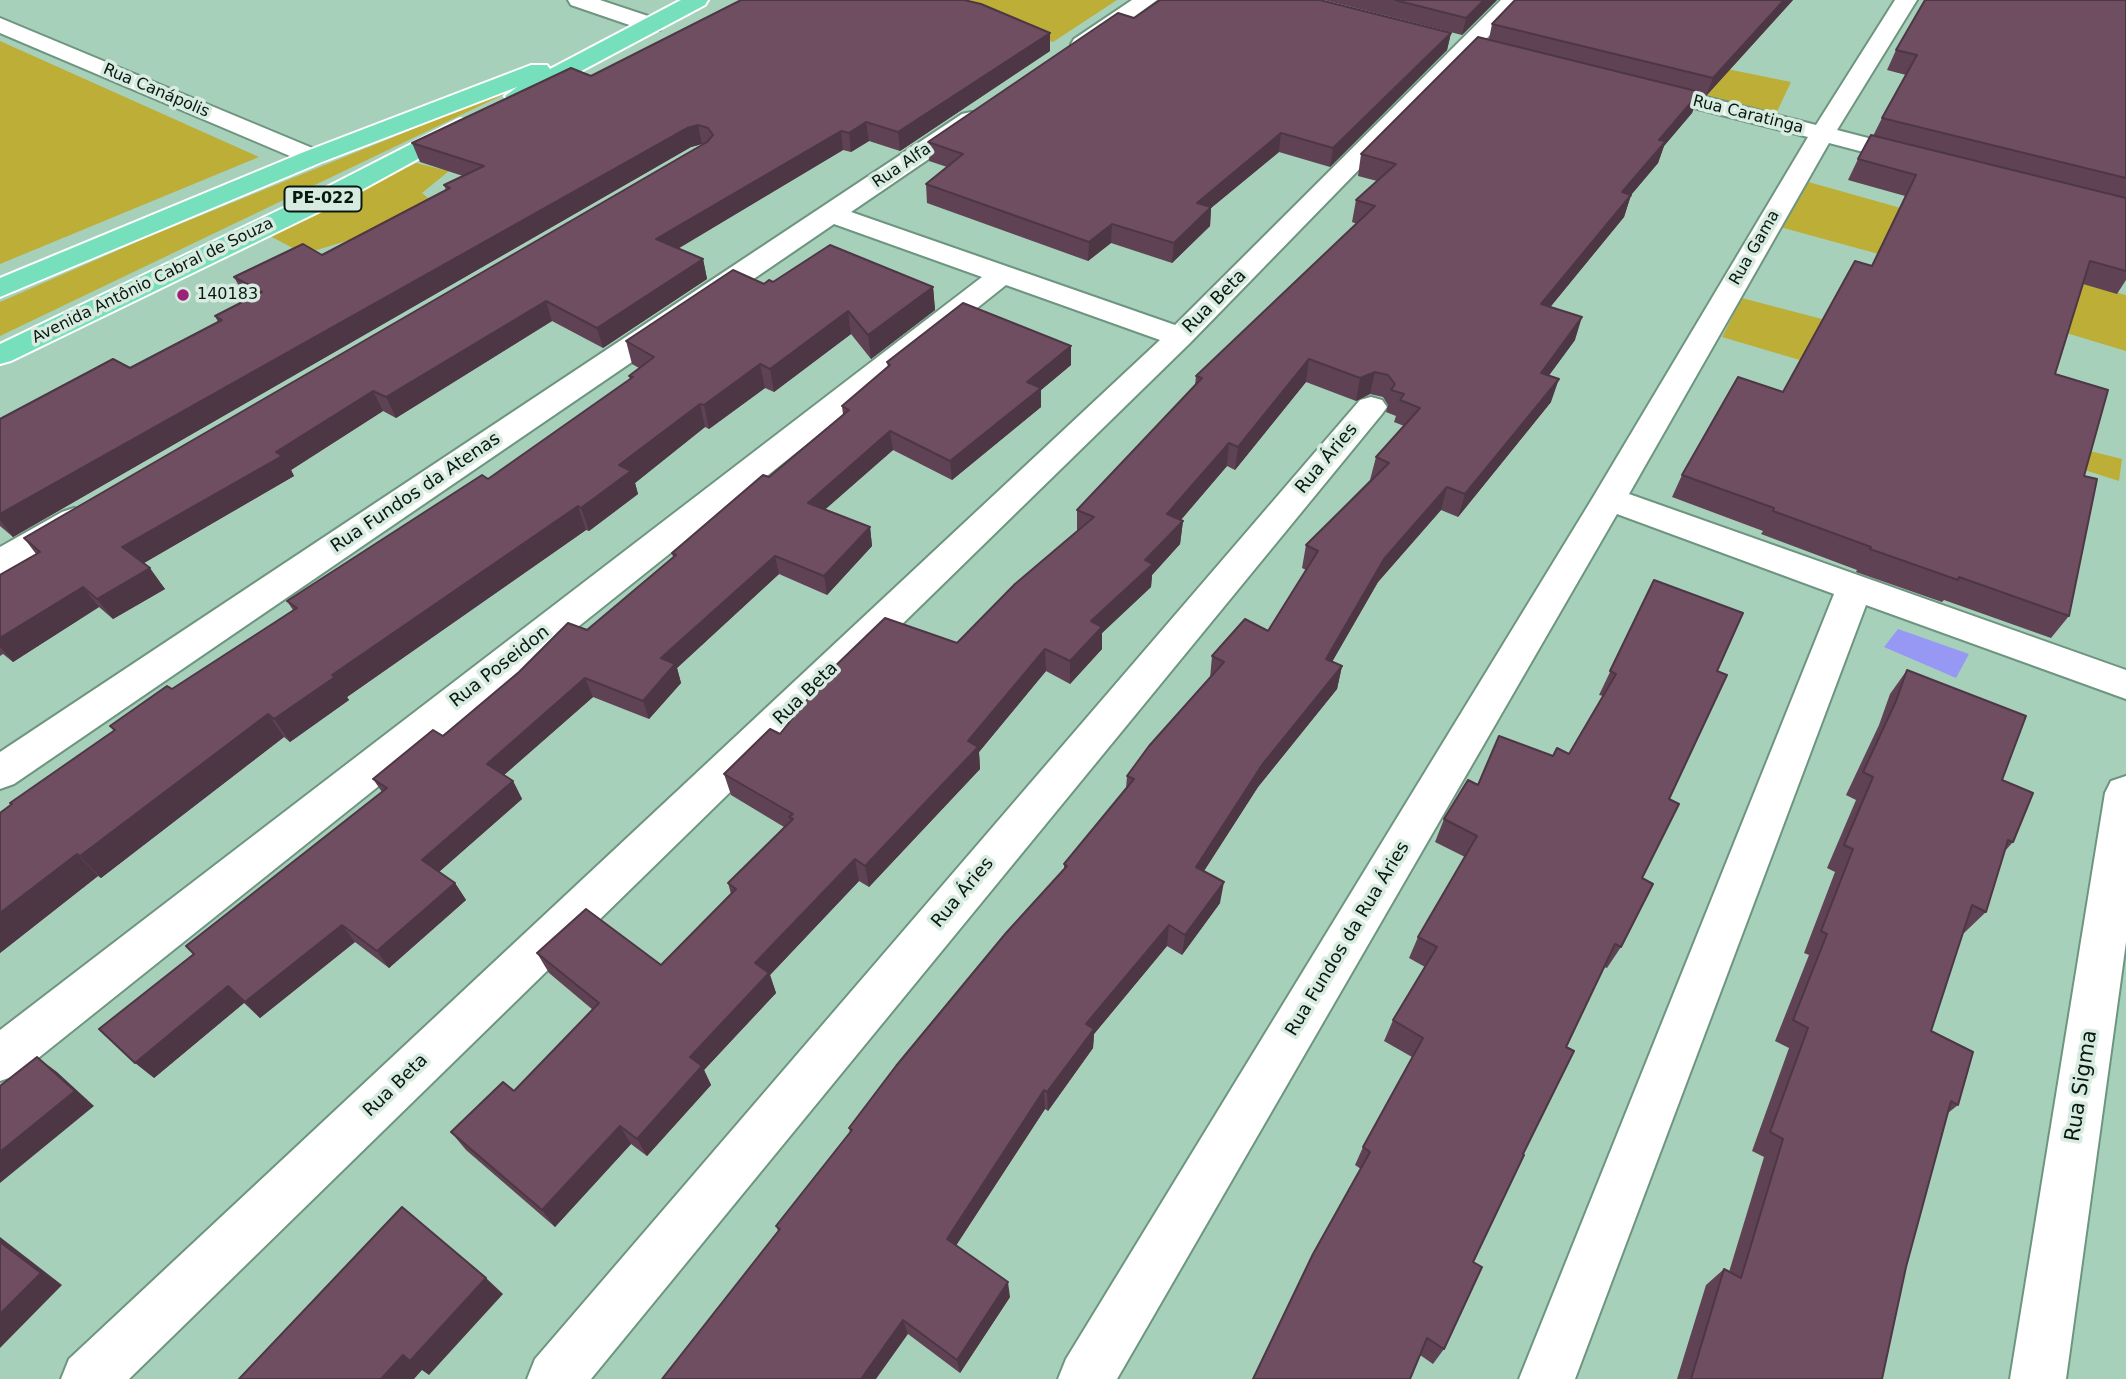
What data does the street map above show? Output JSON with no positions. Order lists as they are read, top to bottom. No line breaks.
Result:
{"streets":{"main road":["PE-022","Avenida Antônio Cabral de Souza"],"street":["Rua Canápolis","Rua Caratinga","Rua Alfa","Rua Gama","Rua Beta","Rua Áries","Rua Fundos da Atenas","Rua Poseidon","Rua Fundos da Rua Áries","Rua Sigma"]},"crossings":[["Rua Canápolis","Avenida Antônio Cabral de Souza"],["Rua Caratinga","Rua Gama"],["Rua Alfa","Rua Fundos da Atenas"],["Rua Gama","Rua Fundos da Rua Áries"]],"places":["140183"]}
